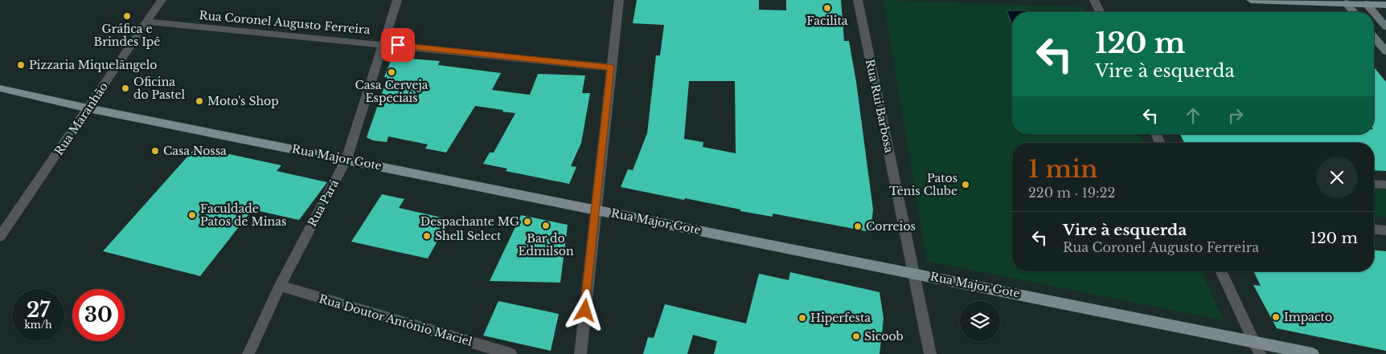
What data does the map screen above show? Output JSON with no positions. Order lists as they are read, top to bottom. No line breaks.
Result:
{"streets":{"main road":["Rua Major Gote"],"street":["Rua Coronel Augusto Ferreira","Rua Rui Barbosa","Rua Maranhão","Rua Pará","Rua Doutor Antônio Maciel"]},"crossings":[["Rua Coronel Augusto Ferreira","Rua Maranhão"],["Rua Coronel Augusto Ferreira","Rua Pará"],["Rua Rui Barbosa","Rua Major Gote"],["Rua Maranhão","Rua Major Gote"],["Rua Major Gote","Rua Pará"],["Rua Pará","Rua Doutor Antônio Maciel"]],"places":["Facilita","Gráfica e Brindes Ipê","Pizzaria Miquelângelo","Casa Cerveja Especiais","Oficina do Pastel","Moto's Shop","Casa Nossa","Patos Tênis Clube","Faculdade Patos de Minas","Despachante MG","Bar do Edmilson","Correios","Shell Select","Impacto","Hiperfesta","Sicoob"],"page":{"turn":["120 m","Vire à esquerda"],"heading":["1 min","220 m · 19:22"],"list":[{"name":"Vire à esquerda","note":"Rua Coronel Augusto Ferreira","value":"120 m"}],"speed":"27 km/h","limit":"30"}}
